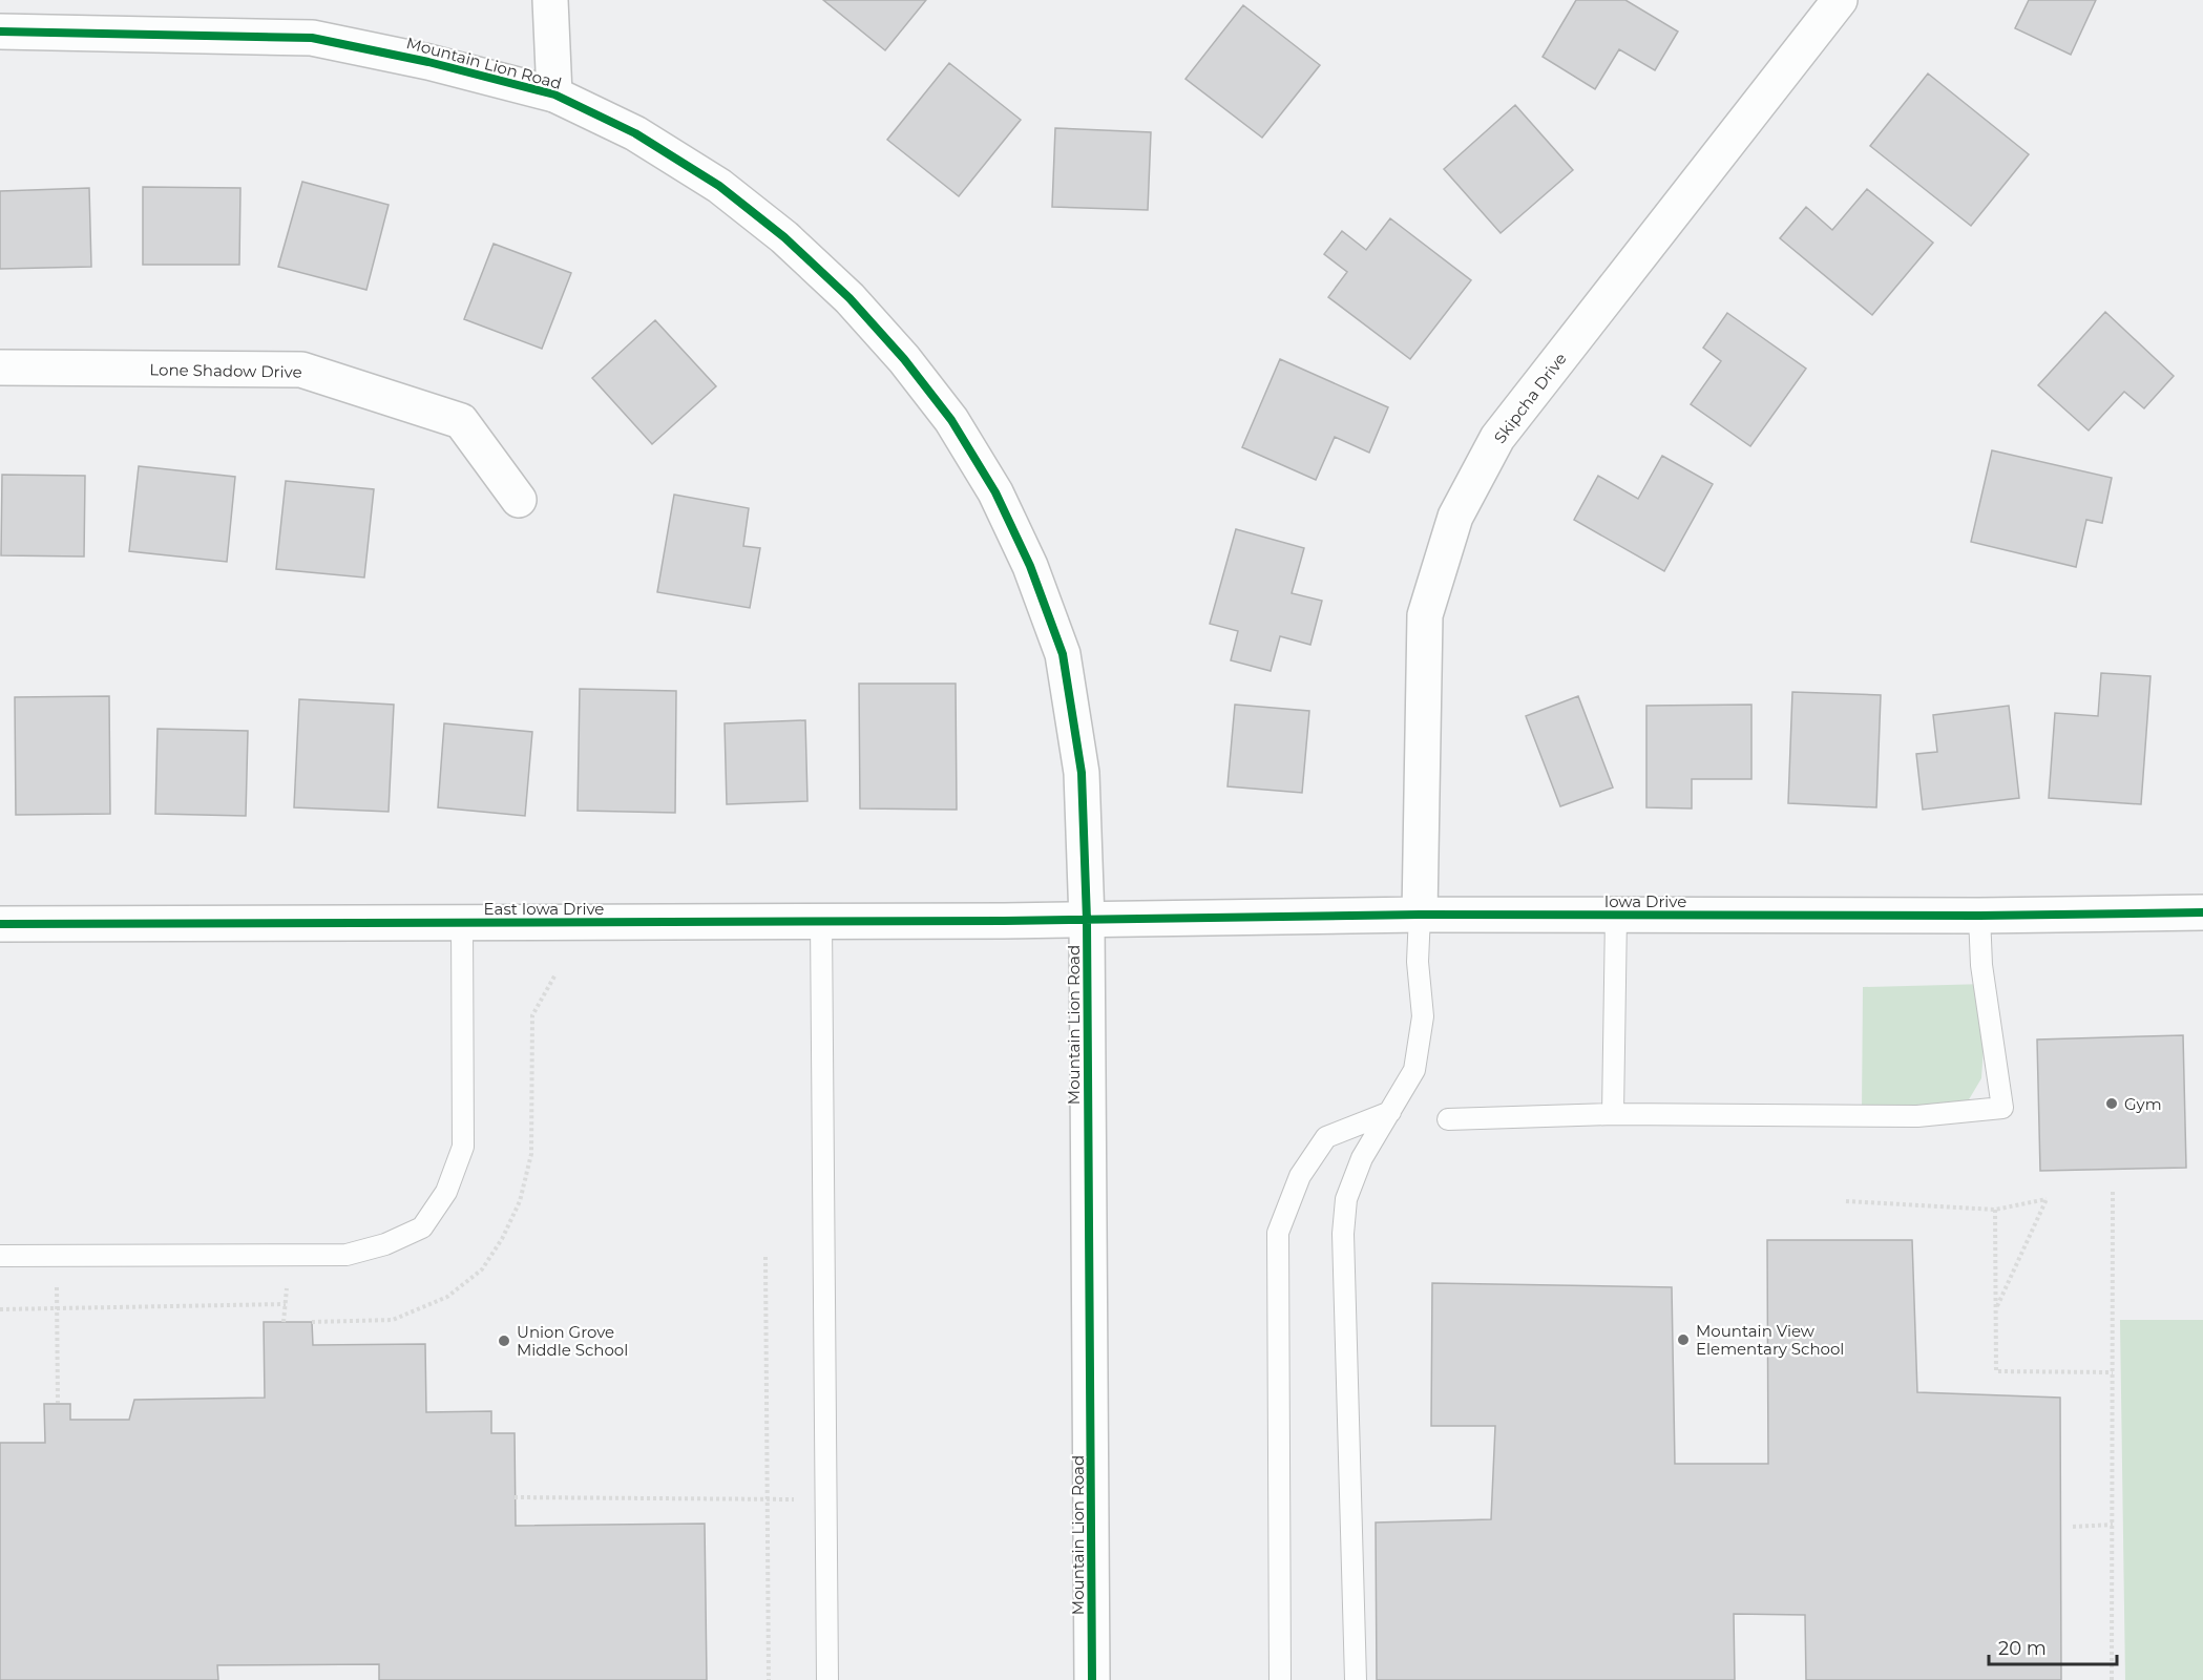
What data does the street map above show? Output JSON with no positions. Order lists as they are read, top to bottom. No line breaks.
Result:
{"streets":{"street":["Mountain Lion Road","Lone Shadow Drive","Skipcha Drive","Iowa Drive","East Iowa Drive"]},"crossings":[["Mountain Lion Road","Iowa Drive"],["Mountain Lion Road","East Iowa Drive"],["Skipcha Drive","Iowa Drive"],["Iowa Drive","East Iowa Drive"]],"places":["Gym","Mountain View Elementary School","Union Grove Middle School"],"scale_bar":"20 m"}
